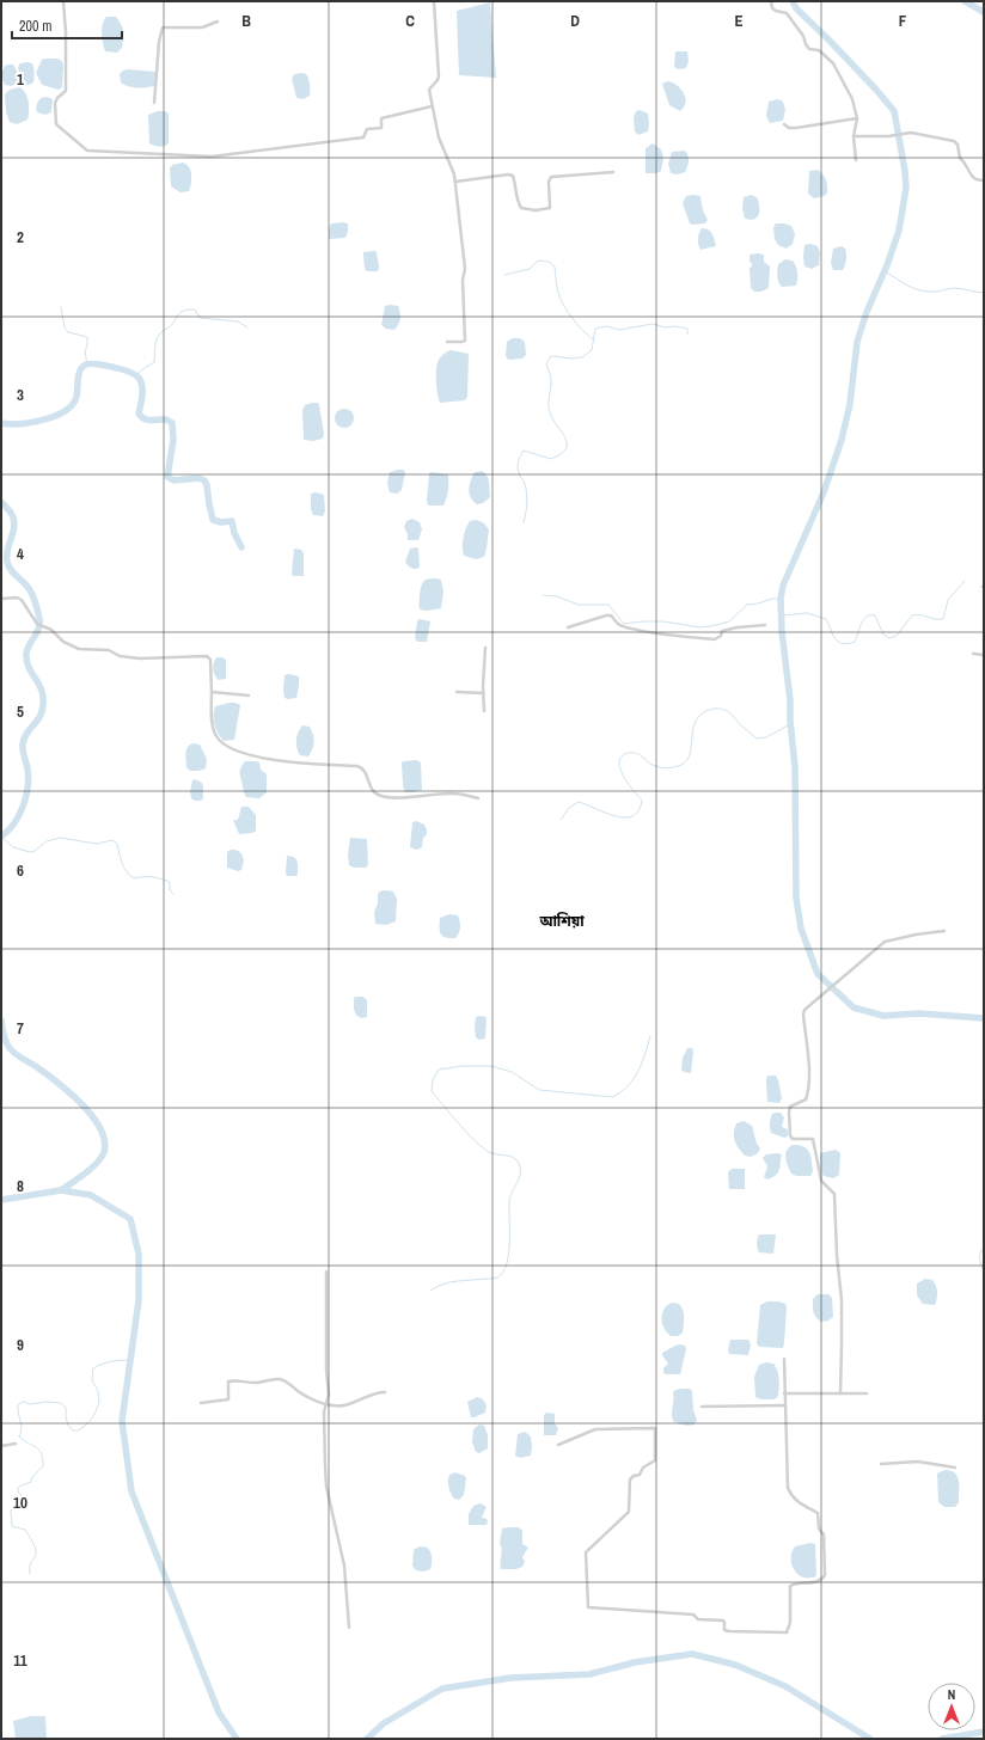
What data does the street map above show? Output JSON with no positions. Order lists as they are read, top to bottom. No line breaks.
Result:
{"districts":["আশিয়া"],"scale_bar":"200 m","north":"top","grid":{"columns":["B","C","D","E","F"],"rows":["1","2","3","4","5","6","7","8","9","10","11"]}}
